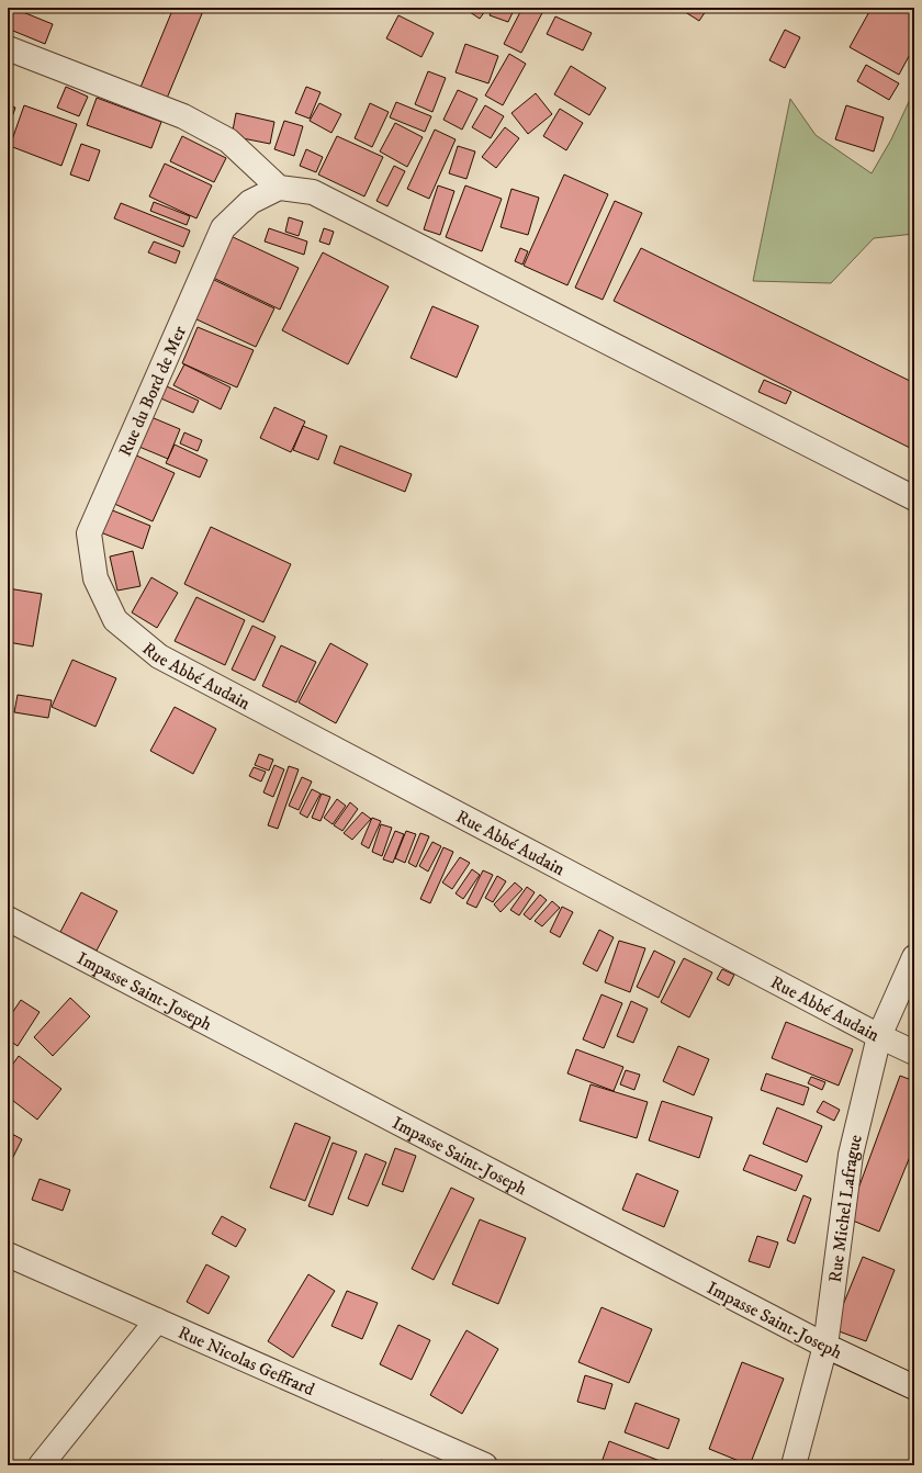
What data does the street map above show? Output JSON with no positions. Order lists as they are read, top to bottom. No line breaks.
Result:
{"streets":{"street":["Rue du Bord de Mer","Rue Abbé Audain","Impasse Saint-Joseph","Rue Michel Lafrague","Rue Nicolas Geffrard"]},"crossings":[["Rue du Bord de Mer","Rue Abbé Audain"],["Rue Abbé Audain","Rue Michel Lafrague"],["Impasse Saint-Joseph","Rue Michel Lafrague"]]}
